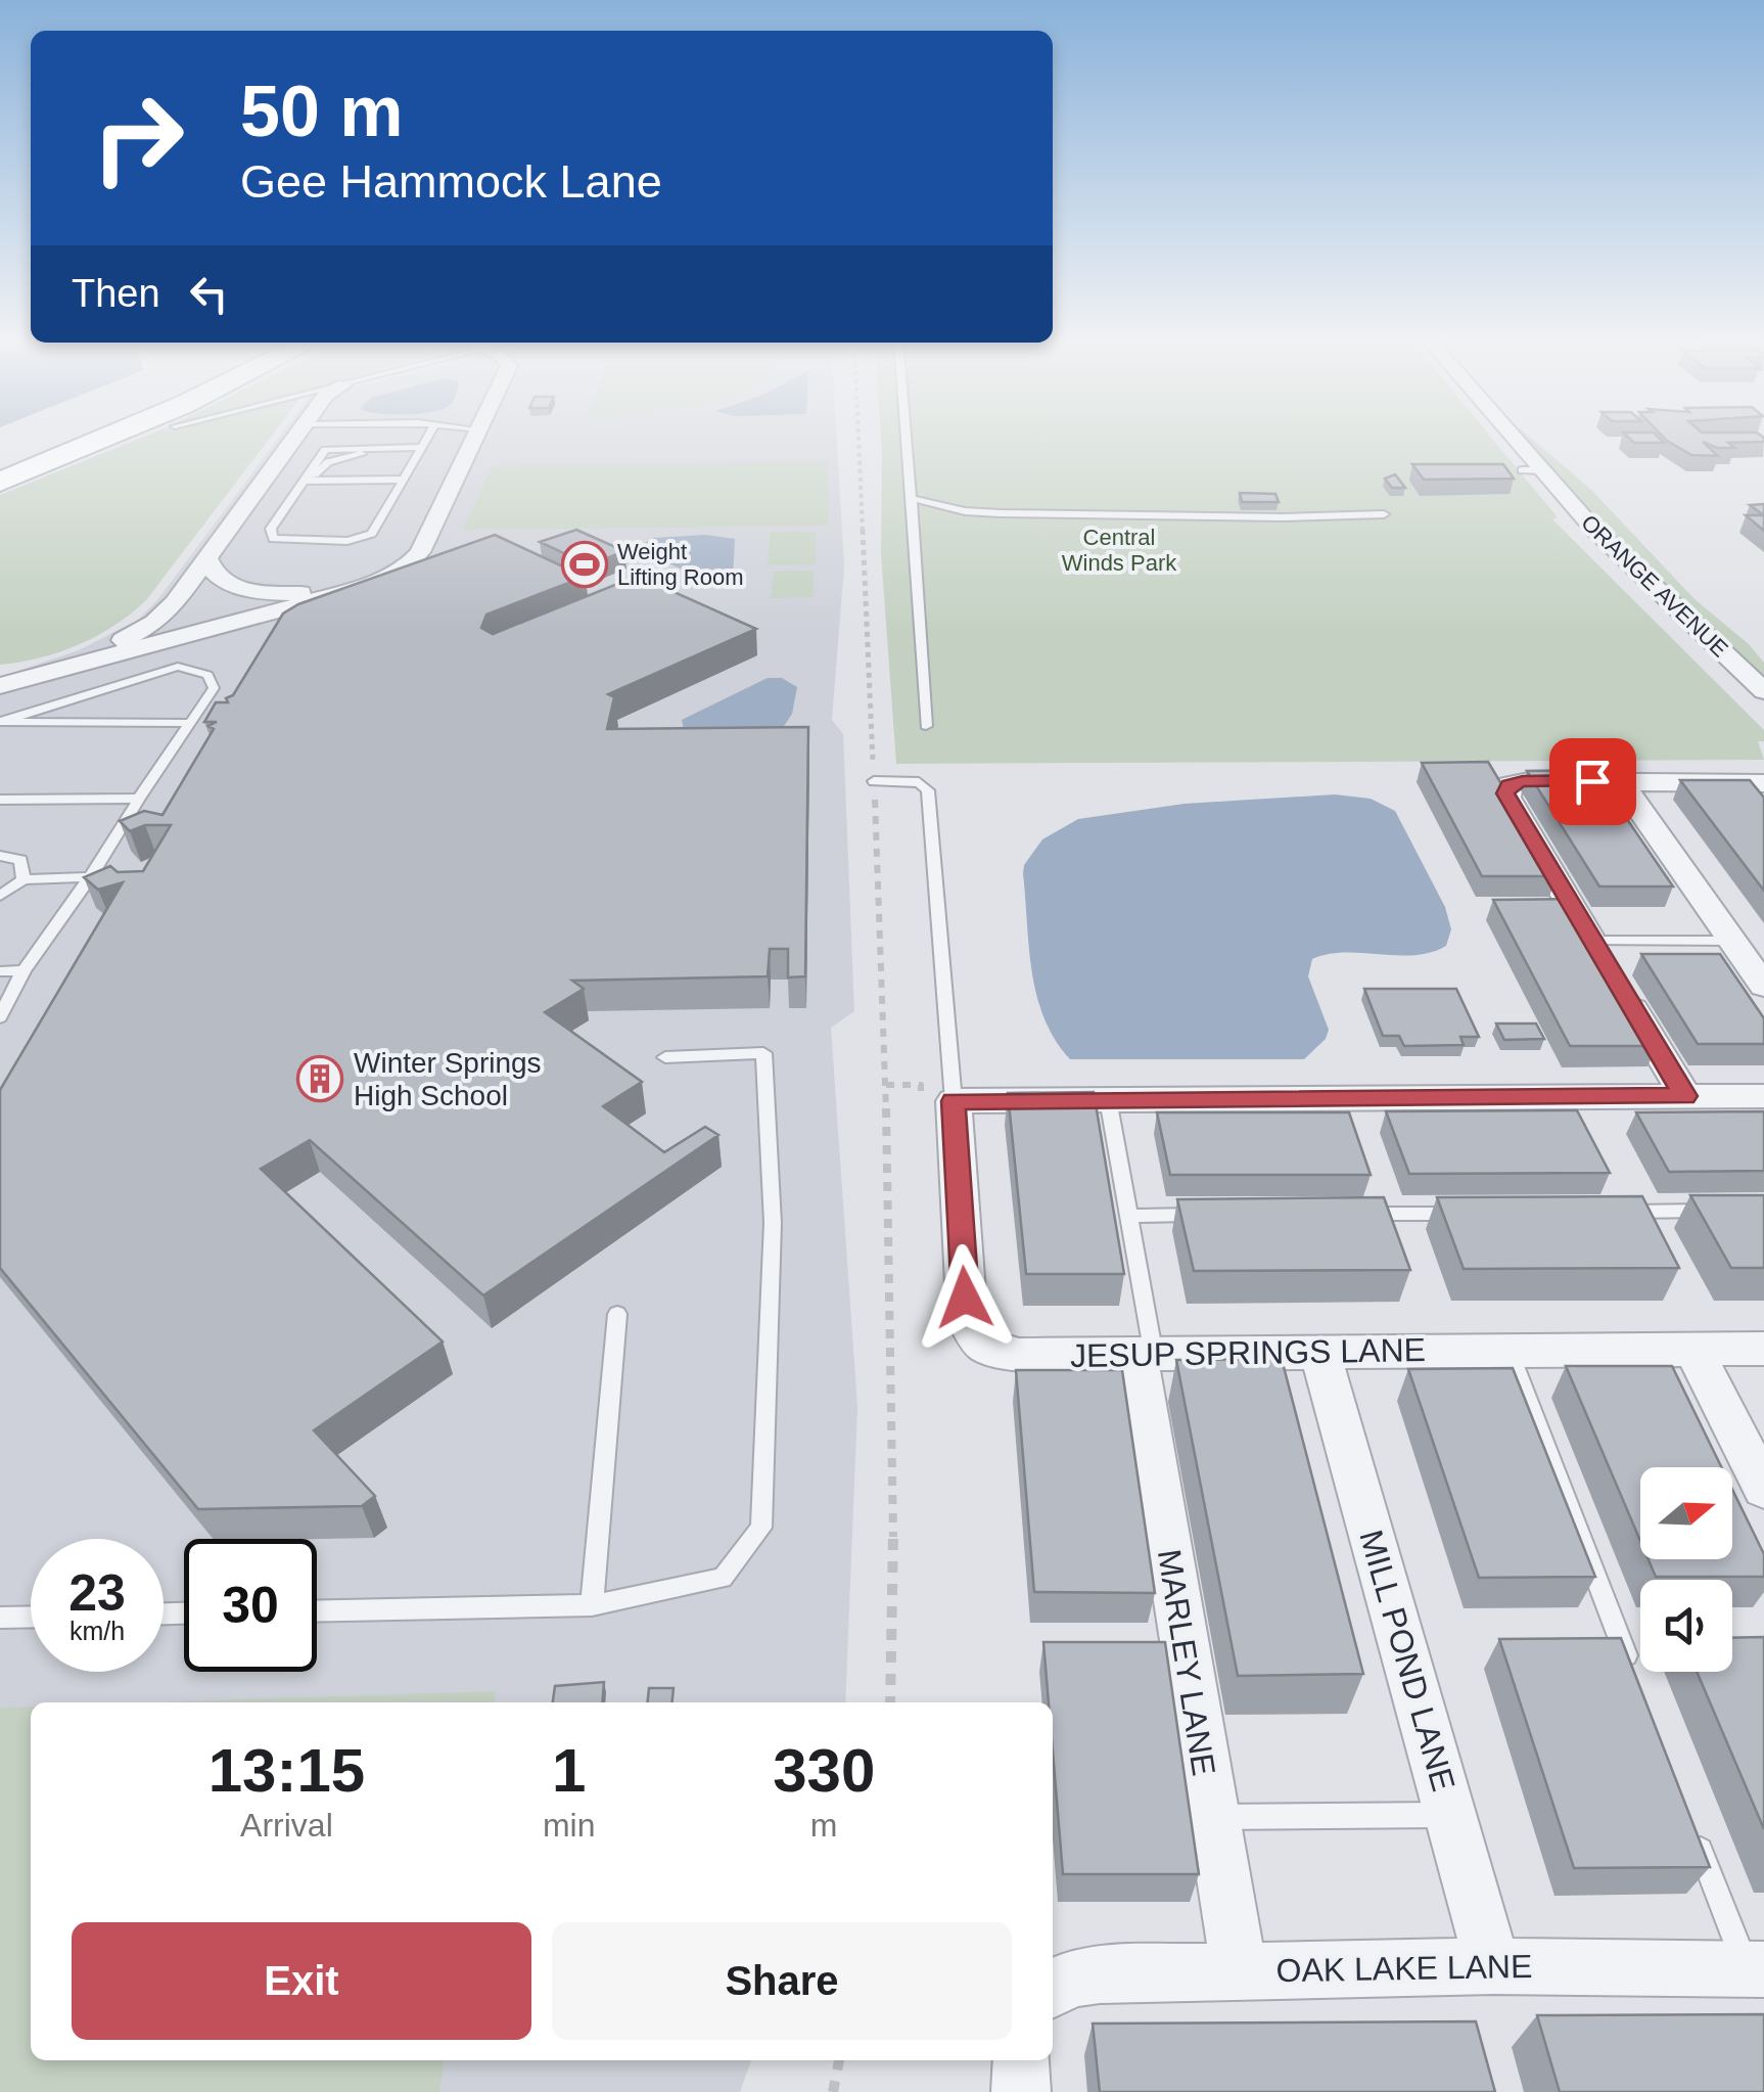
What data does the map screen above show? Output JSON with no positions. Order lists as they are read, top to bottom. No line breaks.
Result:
{"streets":{"street":["ORANGE AVENUE","JESUP SPRINGS LANE","MILL POND LANE","MARLEY LANE","OAK LAKE LANE"]},"crossings":[["JESUP SPRINGS LANE","MILL POND LANE"],["JESUP SPRINGS LANE","MARLEY LANE"],["MILL POND LANE","OAK LAKE LANE"],["MARLEY LANE","OAK LAKE LANE"]],"parks":["Central Winds Park"],"places":{"sports":["Weight Lifting Room"],"building":["Winter Springs High School"]},"north":"right","page":{"turn":["50 m","Gee Hammock Lane"],"then":"Then","speed":"23 km/h","limit":"30","eta":["13:15","Arrival","1","min","330","m"],"buttons":["Exit","Share"]}}
